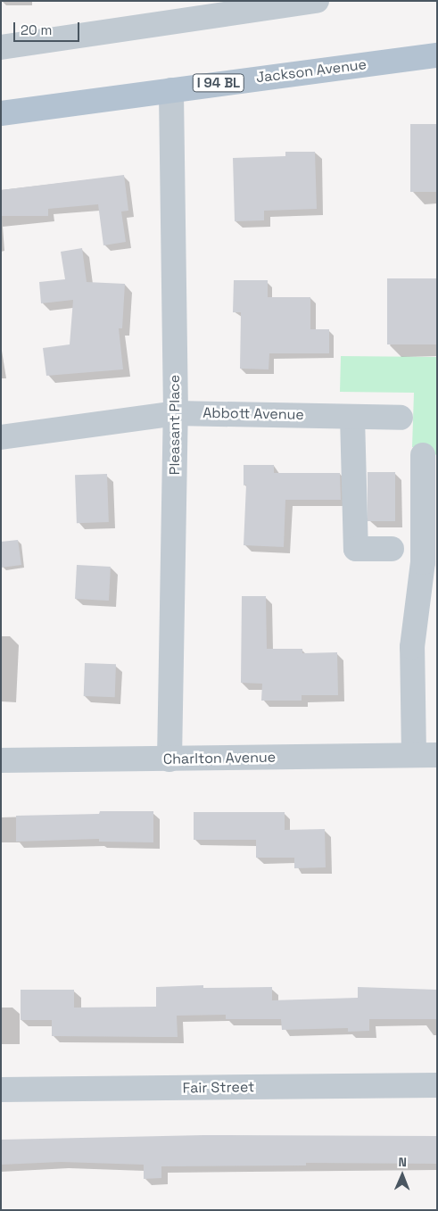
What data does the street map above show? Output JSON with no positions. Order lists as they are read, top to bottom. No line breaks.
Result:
{"streets":{"main road":["Jackson Avenue","I 94 BL"],"street":["Abbott Avenue","Pleasant Place","Charlton Avenue","Fair Street"]},"crossings":[["Jackson Avenue","Pleasant Place"],["Abbott Avenue","Pleasant Place"],["Pleasant Place","Charlton Avenue"]],"scale_bar":"20 m","north":"top"}
